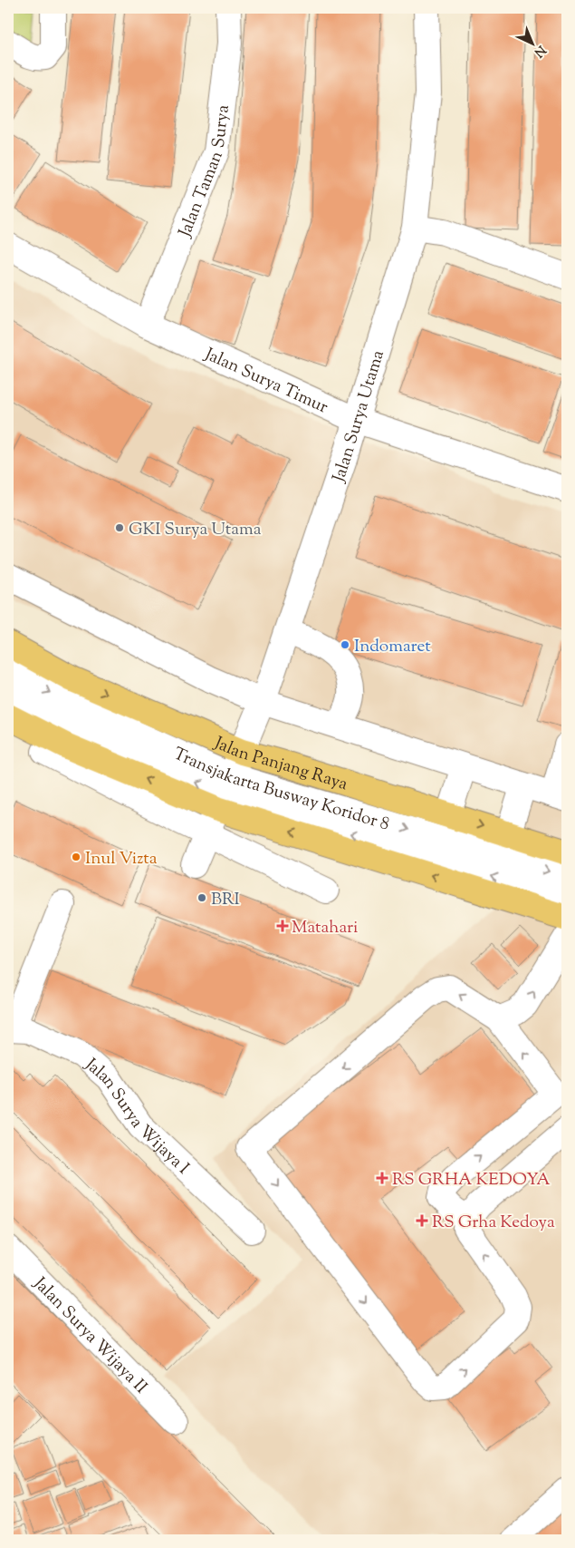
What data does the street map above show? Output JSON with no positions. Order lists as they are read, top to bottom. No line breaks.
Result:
{"streets":{"main road":["Jalan Panjang Raya"],"street":["Jalan Taman Surya","Jalan Surya Timur","Jalan Surya Utama","Transjakarta Busway Koridor 8","Jalan Surya Wijaya I","Jalan Surya Wijaya II"]},"crossings":[["Jalan Taman Surya","Jalan Surya Timur"],["Jalan Surya Timur","Jalan Surya Utama"],["Jalan Surya Utama","Jalan Panjang Raya"],["Jalan Surya Utama","Transjakarta Busway Koridor 8"]],"places":{"other":["GKI Surya Utama","Indomaret","Inul Vizta","BRI"],"health":["Matahari","RS GRHA KEDOYA","RS Grha Kedoya"]},"north":"bottom right"}
